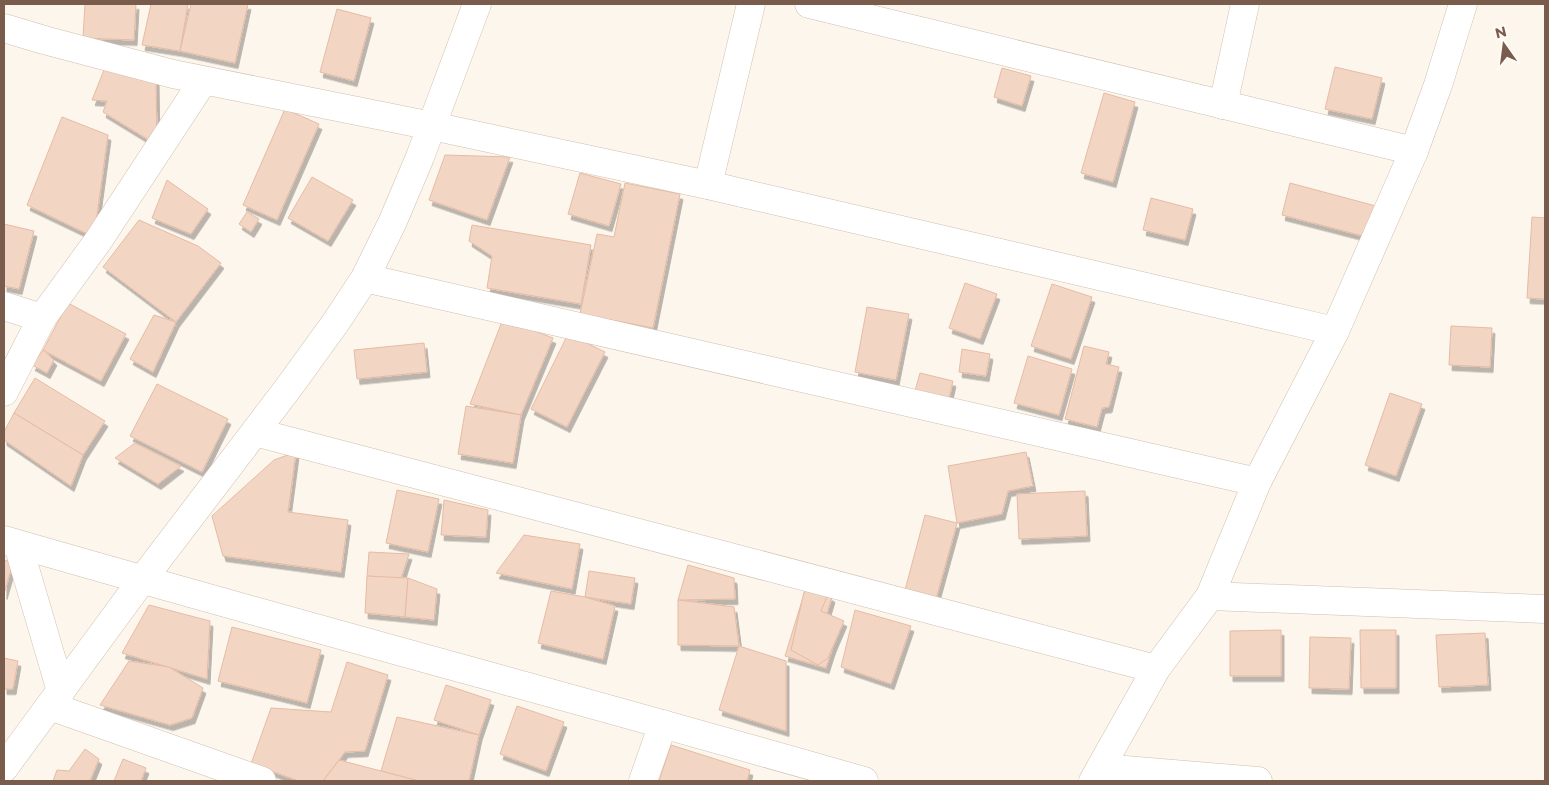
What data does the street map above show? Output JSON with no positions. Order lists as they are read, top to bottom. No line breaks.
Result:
{"north":"top"}
